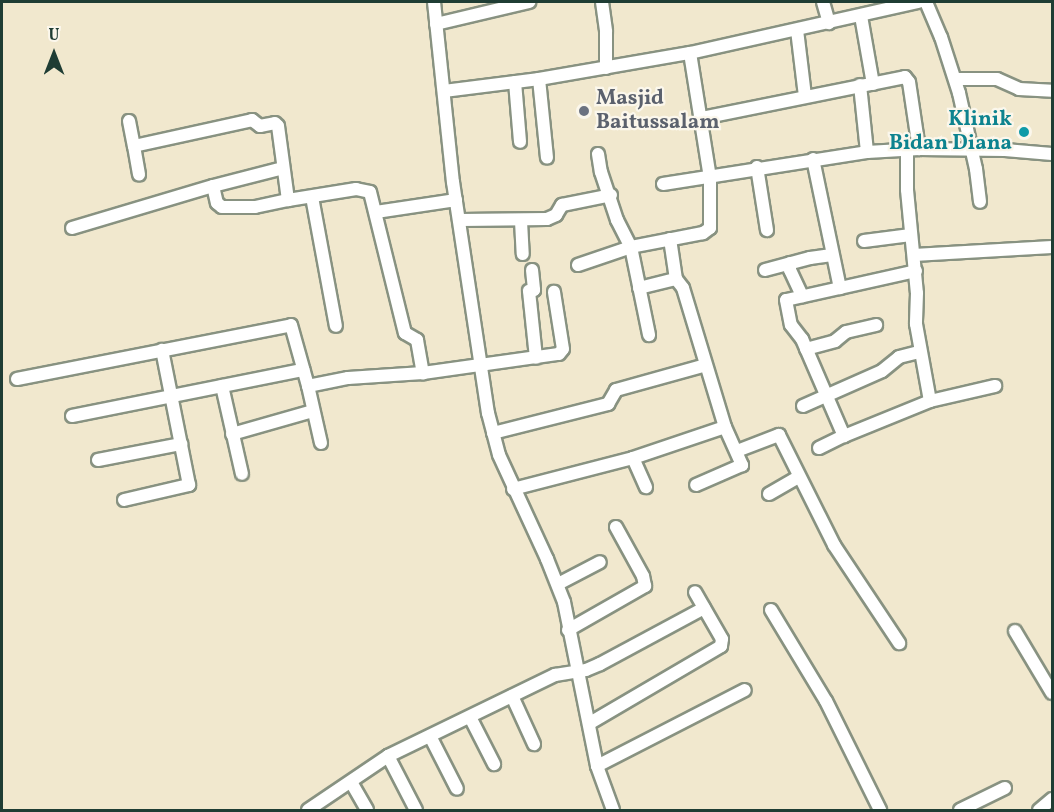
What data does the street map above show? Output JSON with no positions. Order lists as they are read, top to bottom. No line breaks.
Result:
{"places":["Masjid Baitussalam","Klinik Bidan Diana"],"north":"top"}
